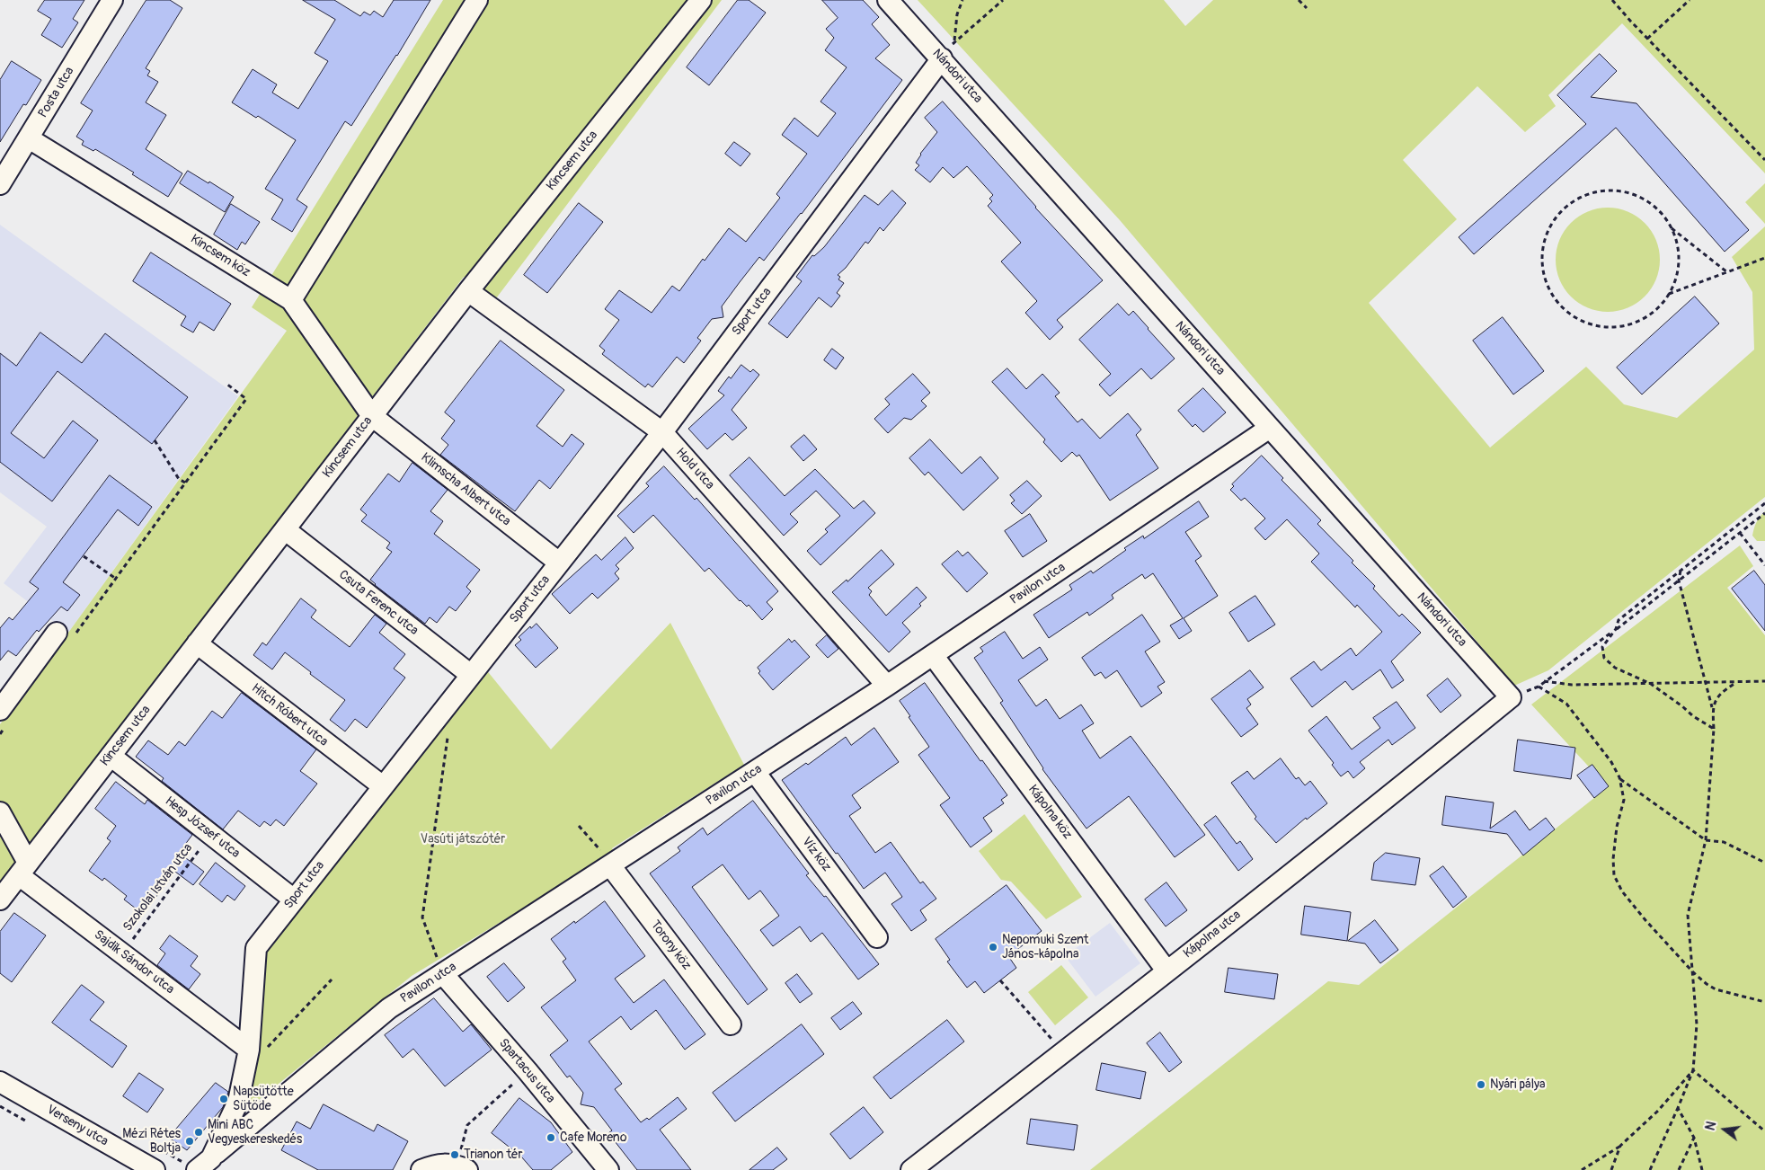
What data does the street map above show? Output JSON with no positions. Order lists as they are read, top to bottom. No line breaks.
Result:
{"streets":{"street":["Nándori utca","Posta utca","Kincsem utca","Kincsem köz","Sport utca","Hold utca","Klimscha Albert utca","Pavilon utca","Csuta Ferenc utca","Hitch Róbert utca","Kápolna köz","Hesp József utca","Víz köz","Kápolna utca","Torony köz","Sajdik Sándor utca","Spartacus utca","Verseny utca"],"path":["Szokolai István utca"]},"crossings":[["Nándori utca","Sport utca"],["Nándori utca","Pavilon utca"],["Nándori utca","Kápolna utca"],["Posta utca","Kincsem köz"],["Kincsem utca","Kincsem köz"],["Kincsem utca","Hold utca"],["Kincsem utca","Klimscha Albert utca"],["Kincsem utca","Csuta Ferenc utca"],["Kincsem utca","Hitch Róbert utca"],["Kincsem utca","Hesp József utca"],["Kincsem utca","Sajdik Sándor utca"],["Kincsem köz","Klimscha Albert utca"],["Sport utca","Hold utca"],["Sport utca","Klimscha Albert utca"],["Sport utca","Pavilon utca"],["Sport utca","Csuta Ferenc utca"],["Sport utca","Hitch Róbert utca"],["Sport utca","Hesp József utca"],["Sport utca","Sajdik Sándor utca"],["Hold utca","Pavilon utca"],["Pavilon utca","Kápolna köz"],["Pavilon utca","Víz köz"],["Pavilon utca","Torony köz"],["Pavilon utca","Spartacus utca"],["Kápolna köz","Kápolna utca"],["Hesp József utca","Szokolai István utca"],["Szokolai István utca","Sajdik Sándor utca"]],"parks":["Vasúti játszótér"],"places":["Nepomuki Szent János-kápolna","Nyári pálya","Napsütötte Sütöde","Mini ABC Vegyeskereskedés","Cafe Moreno","Mézi Rétes Boltja","Trianon tér"],"north":"left"}
